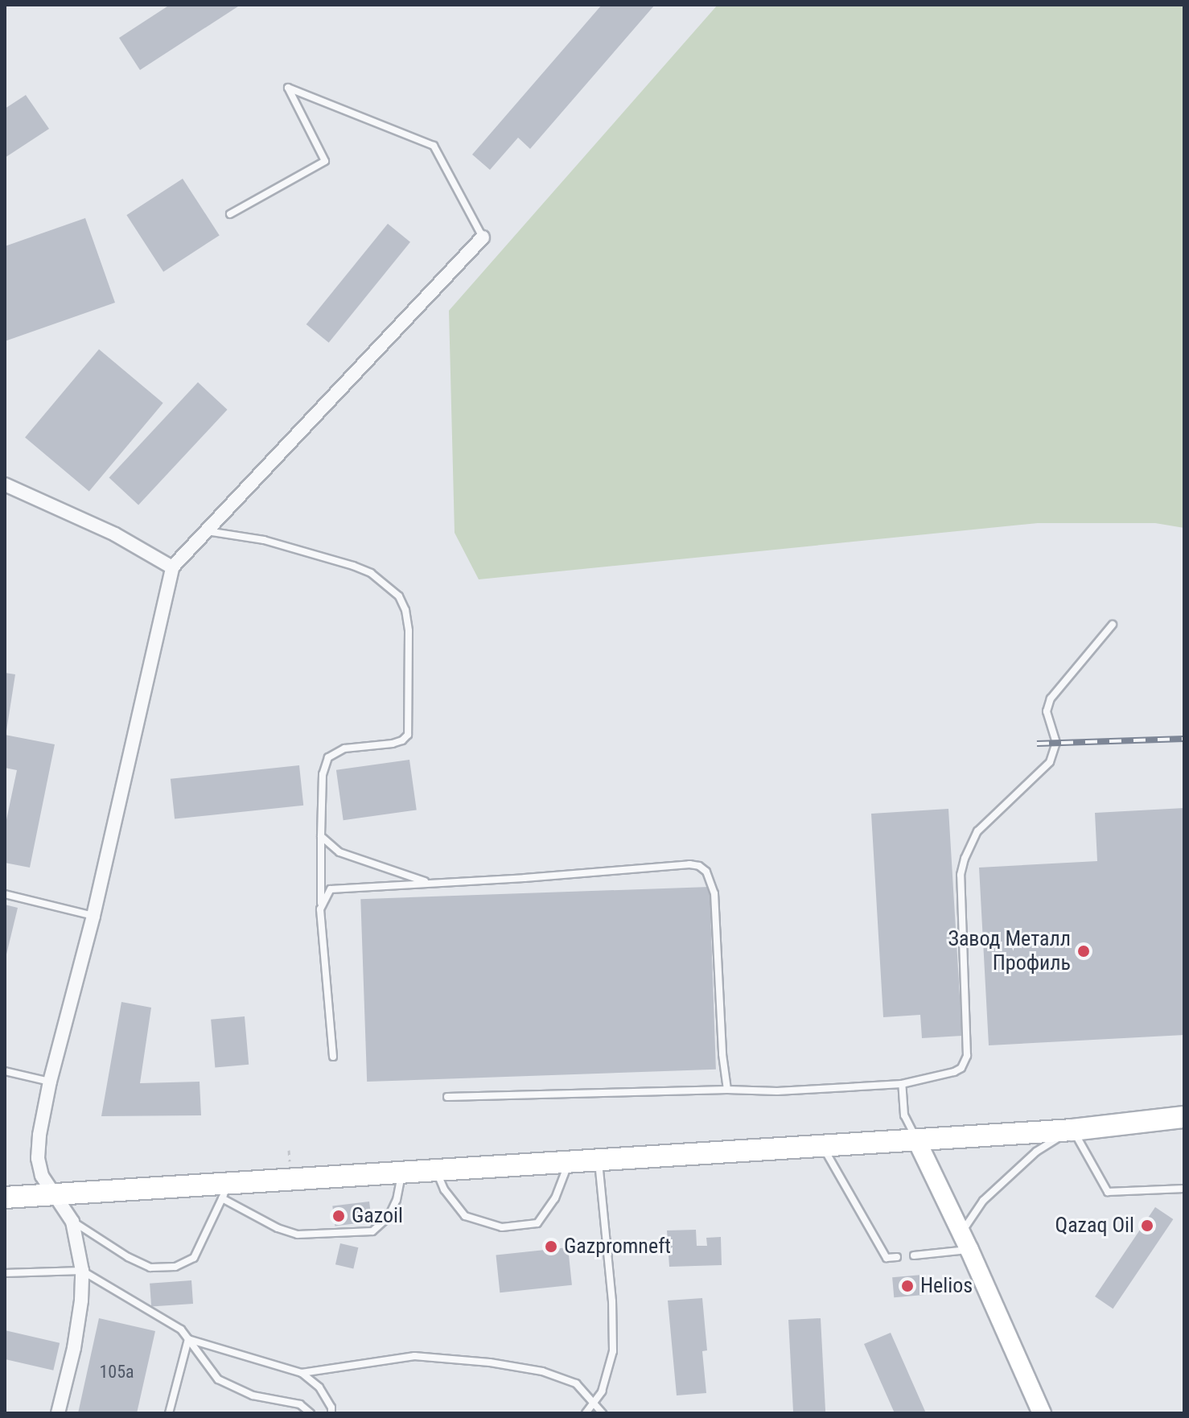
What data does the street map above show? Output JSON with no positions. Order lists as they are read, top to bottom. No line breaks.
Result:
{"places":["Завод Металл Профиль","Gazoil","Qazaq Oil","Gazpromneft","Helios"],"house_numbers":["105а"]}
